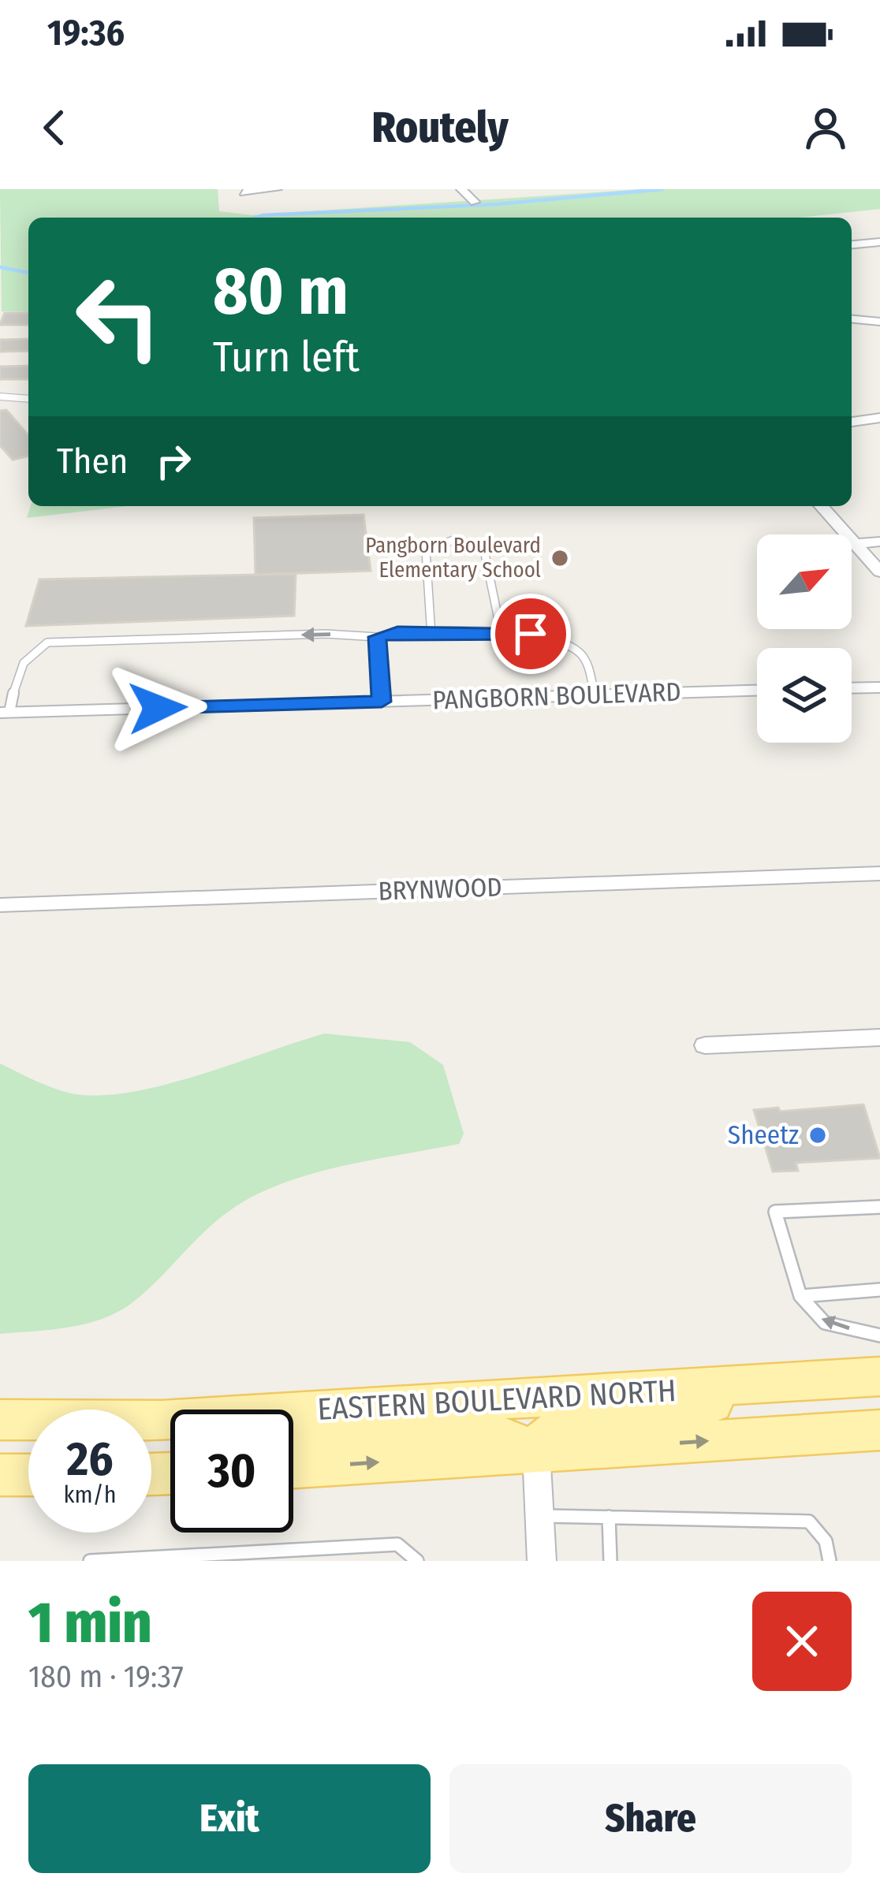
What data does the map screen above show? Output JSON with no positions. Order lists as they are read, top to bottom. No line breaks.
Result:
{"streets":{"main road":["EASTERN BOULEVARD NORTH"],"street":["PANGBORN BOULEVARD","BRYNWOOD"]},"places":["Pangborn Boulevard Elementary School","Sheetz"],"north":"top right","page":{"status":"19:36","header":"Routely","turn":["80 m","Turn left"],"then":"Then","speed":"26 km/h","limit":"30","heading":["1 min","180 m · 19:37"],"buttons":["Exit","Share"]}}
